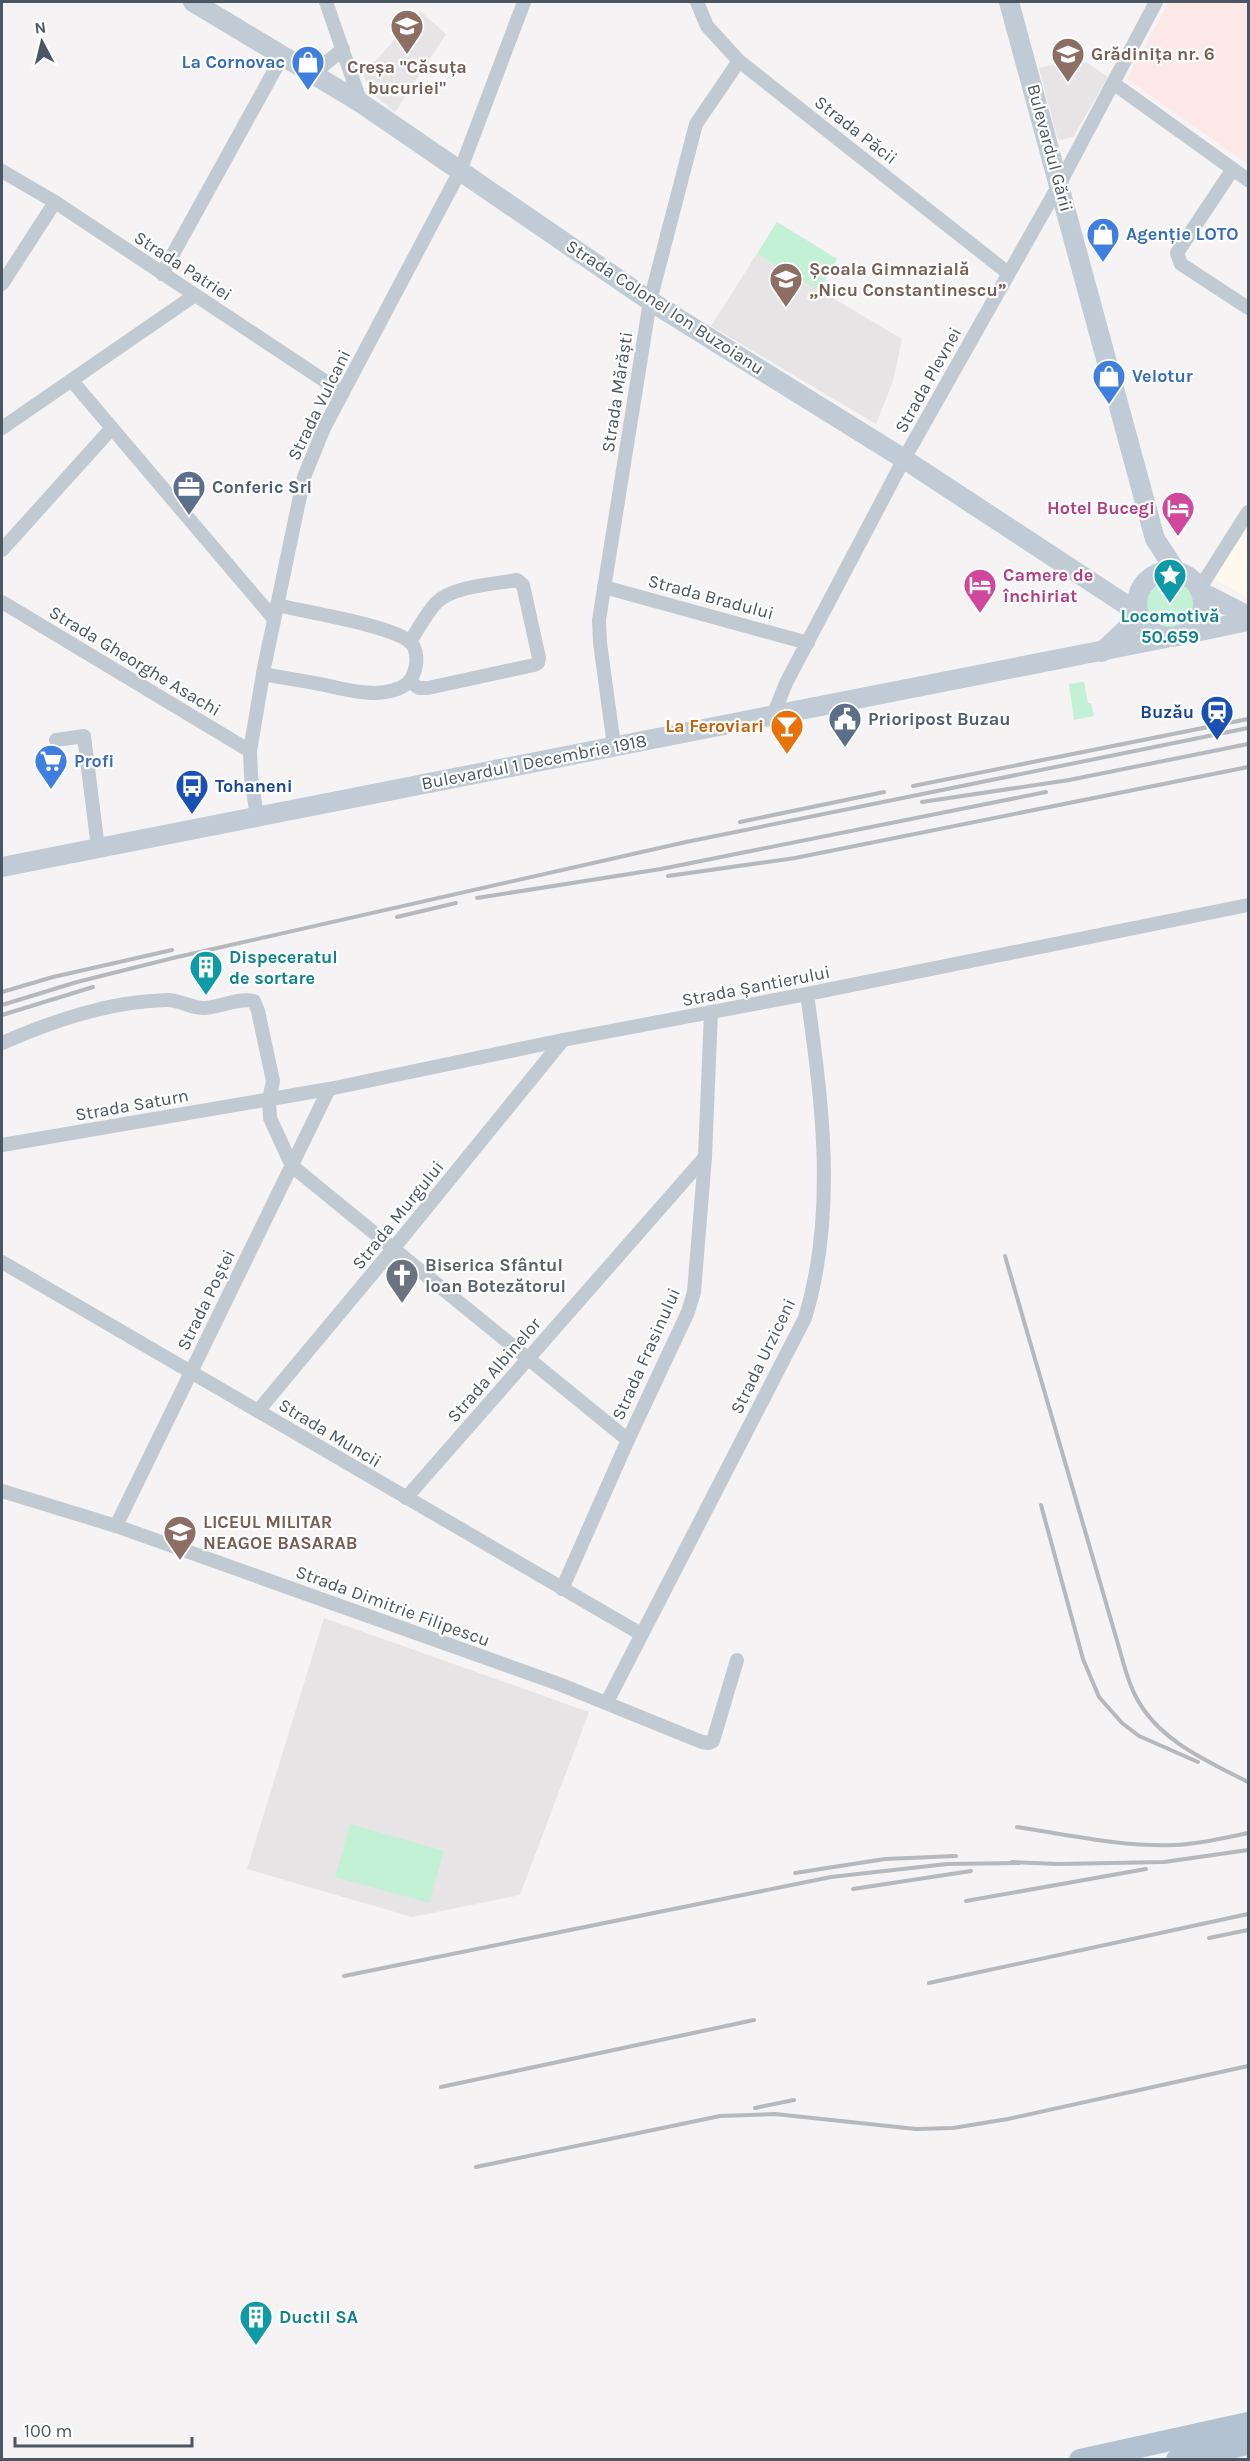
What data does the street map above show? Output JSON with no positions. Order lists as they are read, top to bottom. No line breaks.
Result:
{"streets":{"street":["Strada Păcii","Bulevardul Gării","Strada Patriei","Strada Colonel Ion Buzoianu","Strada Plevnei","Strada Mărăști","Strada Vulcani","Strada Bradului","Strada Gheorghe Asachi","Bulevardul 1 Decembrie 1918","Strada Șantierului","Strada Saturn","Strada Murgului","Strada Poștei","Strada Frasinului","Strada Urziceni","Strada Albinelor","Strada Muncii","Strada Dimitrie Filipescu"]},"crossings":[["Strada Păcii","Strada Plevnei"],["Strada Păcii","Strada Mărăști"],["Bulevardul Gării","Strada Colonel Ion Buzoianu"],["Bulevardul Gării","Strada Plevnei"],["Bulevardul Gării","Bulevardul 1 Decembrie 1918"],["Strada Patriei","Strada Vulcani"],["Strada Colonel Ion Buzoianu","Strada Plevnei"],["Strada Colonel Ion Buzoianu","Strada Mărăști"],["Strada Colonel Ion Buzoianu","Strada Vulcani"],["Strada Colonel Ion Buzoianu","Bulevardul 1 Decembrie 1918"],["Strada Plevnei","Strada Bradului"],["Strada Plevnei","Bulevardul 1 Decembrie 1918"],["Strada Mărăști","Strada Bradului"],["Strada Mărăști","Bulevardul 1 Decembrie 1918"],["Strada Vulcani","Strada Gheorghe Asachi"],["Strada Vulcani","Bulevardul 1 Decembrie 1918"],["Strada Șantierului","Strada Saturn"],["Strada Șantierului","Strada Murgului"],["Strada Șantierului","Strada Poștei"],["Strada Șantierului","Strada Frasinului"],["Strada Șantierului","Strada Urziceni"],["Strada Murgului","Strada Muncii"],["Strada Poștei","Strada Muncii"],["Strada Poștei","Strada Dimitrie Filipescu"],["Strada Frasinului","Strada Albinelor"],["Strada Frasinului","Strada Muncii"],["Strada Urziceni","Strada Muncii"],["Strada Urziceni","Strada Dimitrie Filipescu"],["Strada Albinelor","Strada Muncii"]],"places":{"school or university":["Creșa \"Căsuța bucuriei\"","Grădinița nr. 6","Școala Gimnazială „Nicu Constantinescu”","LICEUL MILITAR NEAGOE BASARAB"],"shop":["La Cornovac","Agenție LOTO","Velotur"],"office":["Conferic Srl"],"hotel":["Hotel Bucegi","Camere de închiriat"],"place":["Locomotivă 50.659"],"station":["Buzău"],"public building":["Prioripost Buzau"],"bar":["La Feroviari"],"supermarket":["Profi"],"bus stop":["Tohaneni"],"building":["Dispeceratul de sortare","Ductil SA"],"church":["Biserica Sfântul Ioan Botezătorul"]},"scale_bar":"100 m","north":"top"}
